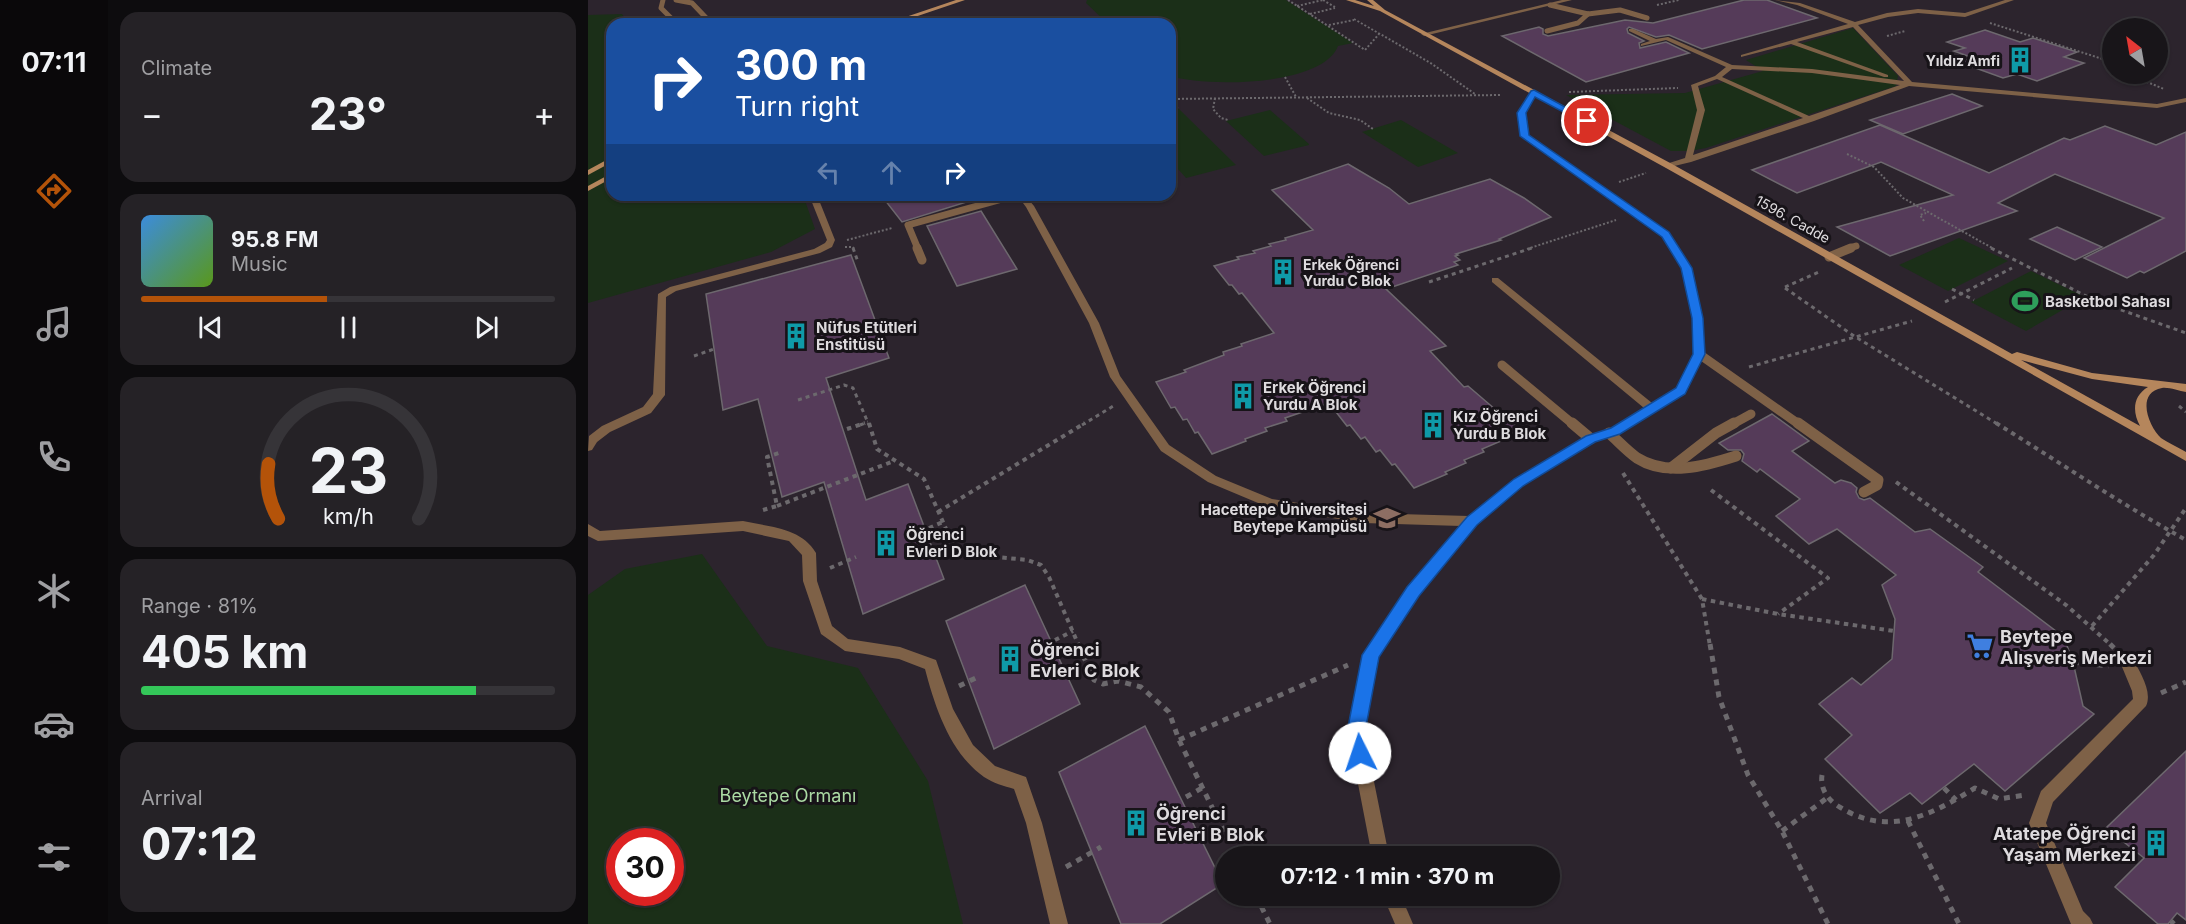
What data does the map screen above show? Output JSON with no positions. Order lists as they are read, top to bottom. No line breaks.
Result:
{"streets":{"street":["1596. Cadde"]},"parks":["Beytepe Ormanı"],"places":{"building":["Yıldız Amfi","Erkek Öğrenci Yurdu C Blok","Nüfus Etütleri Enstitüsü","Erkek Öğrenci Yurdu A Blok","Kız Öğrenci Yurdu B Blok","Öğrenci Evleri D Blok","Öğrenci Evleri C Blok","Öğrenci Evleri B Blok","Atatepe Öğrenci Yaşam Merkezi"],"sports":["Basketbol Sahası"],"school or university":["Hacettepe Üniversitesi Beytepe Kampüsü"],"supermarket":["Beytepe Alışveriş Merkezi"]},"north":"top left","page":{"tabs":"07:11","tile":["Climate",["Range · 81%","405 km"],["Arrival","07:12"]],"turn":["300 m","Turn right"],"heat":["−","23°","+"],"song":["95.8 FM","Music"],"limit":"30","trip":"07:12 · 1 min · 370 m","gauge":["23","km/h"]}}
